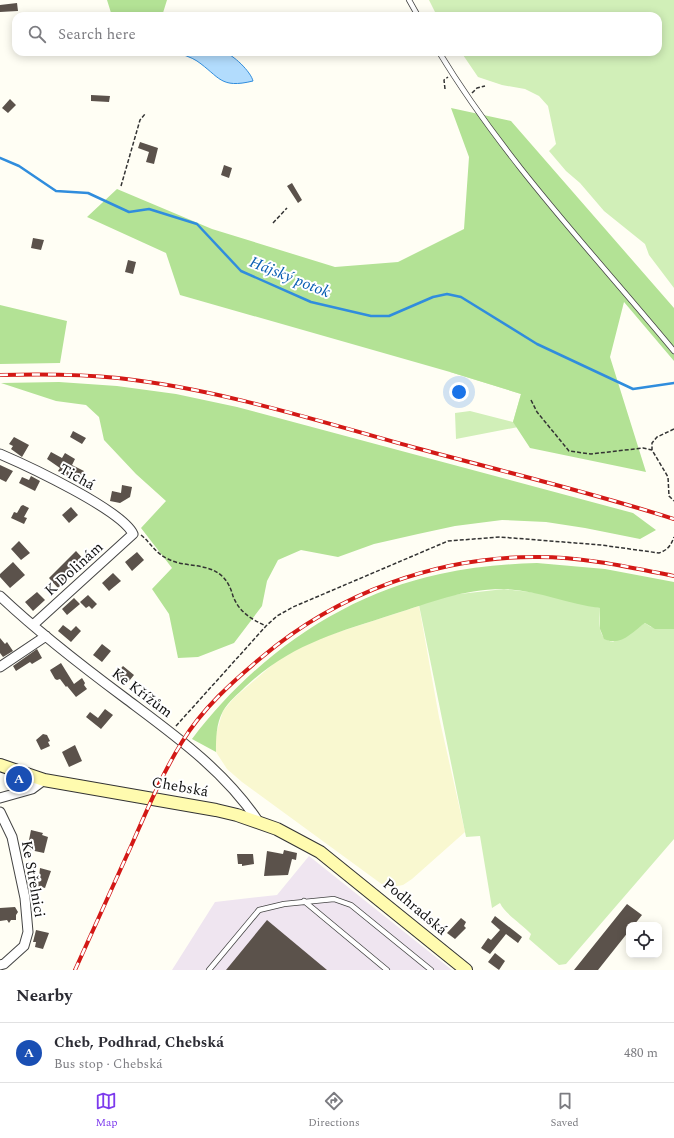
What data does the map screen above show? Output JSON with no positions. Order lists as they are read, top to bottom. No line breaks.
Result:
{"streets":{"street":["Tichá","K Dolinám","Ke Křížům","Chebská","Ke Střelnici","Podhradská"]},"crossings":[["Tichá","K Dolinám"],["K Dolinám","Ke Křížům"],["Ke Křížům","Chebská"],["Chebská","Podhradská"]],"water":["Hájský potok"],"page":{"search":"Search here","pins":"A","heading":"Nearby","list":[{"mark":"A","name":"Cheb, Podhrad, Chebská","note":"Bus stop · Chebská","value":"480 m"}],"nav":["Map","Directions","Saved"]}}
